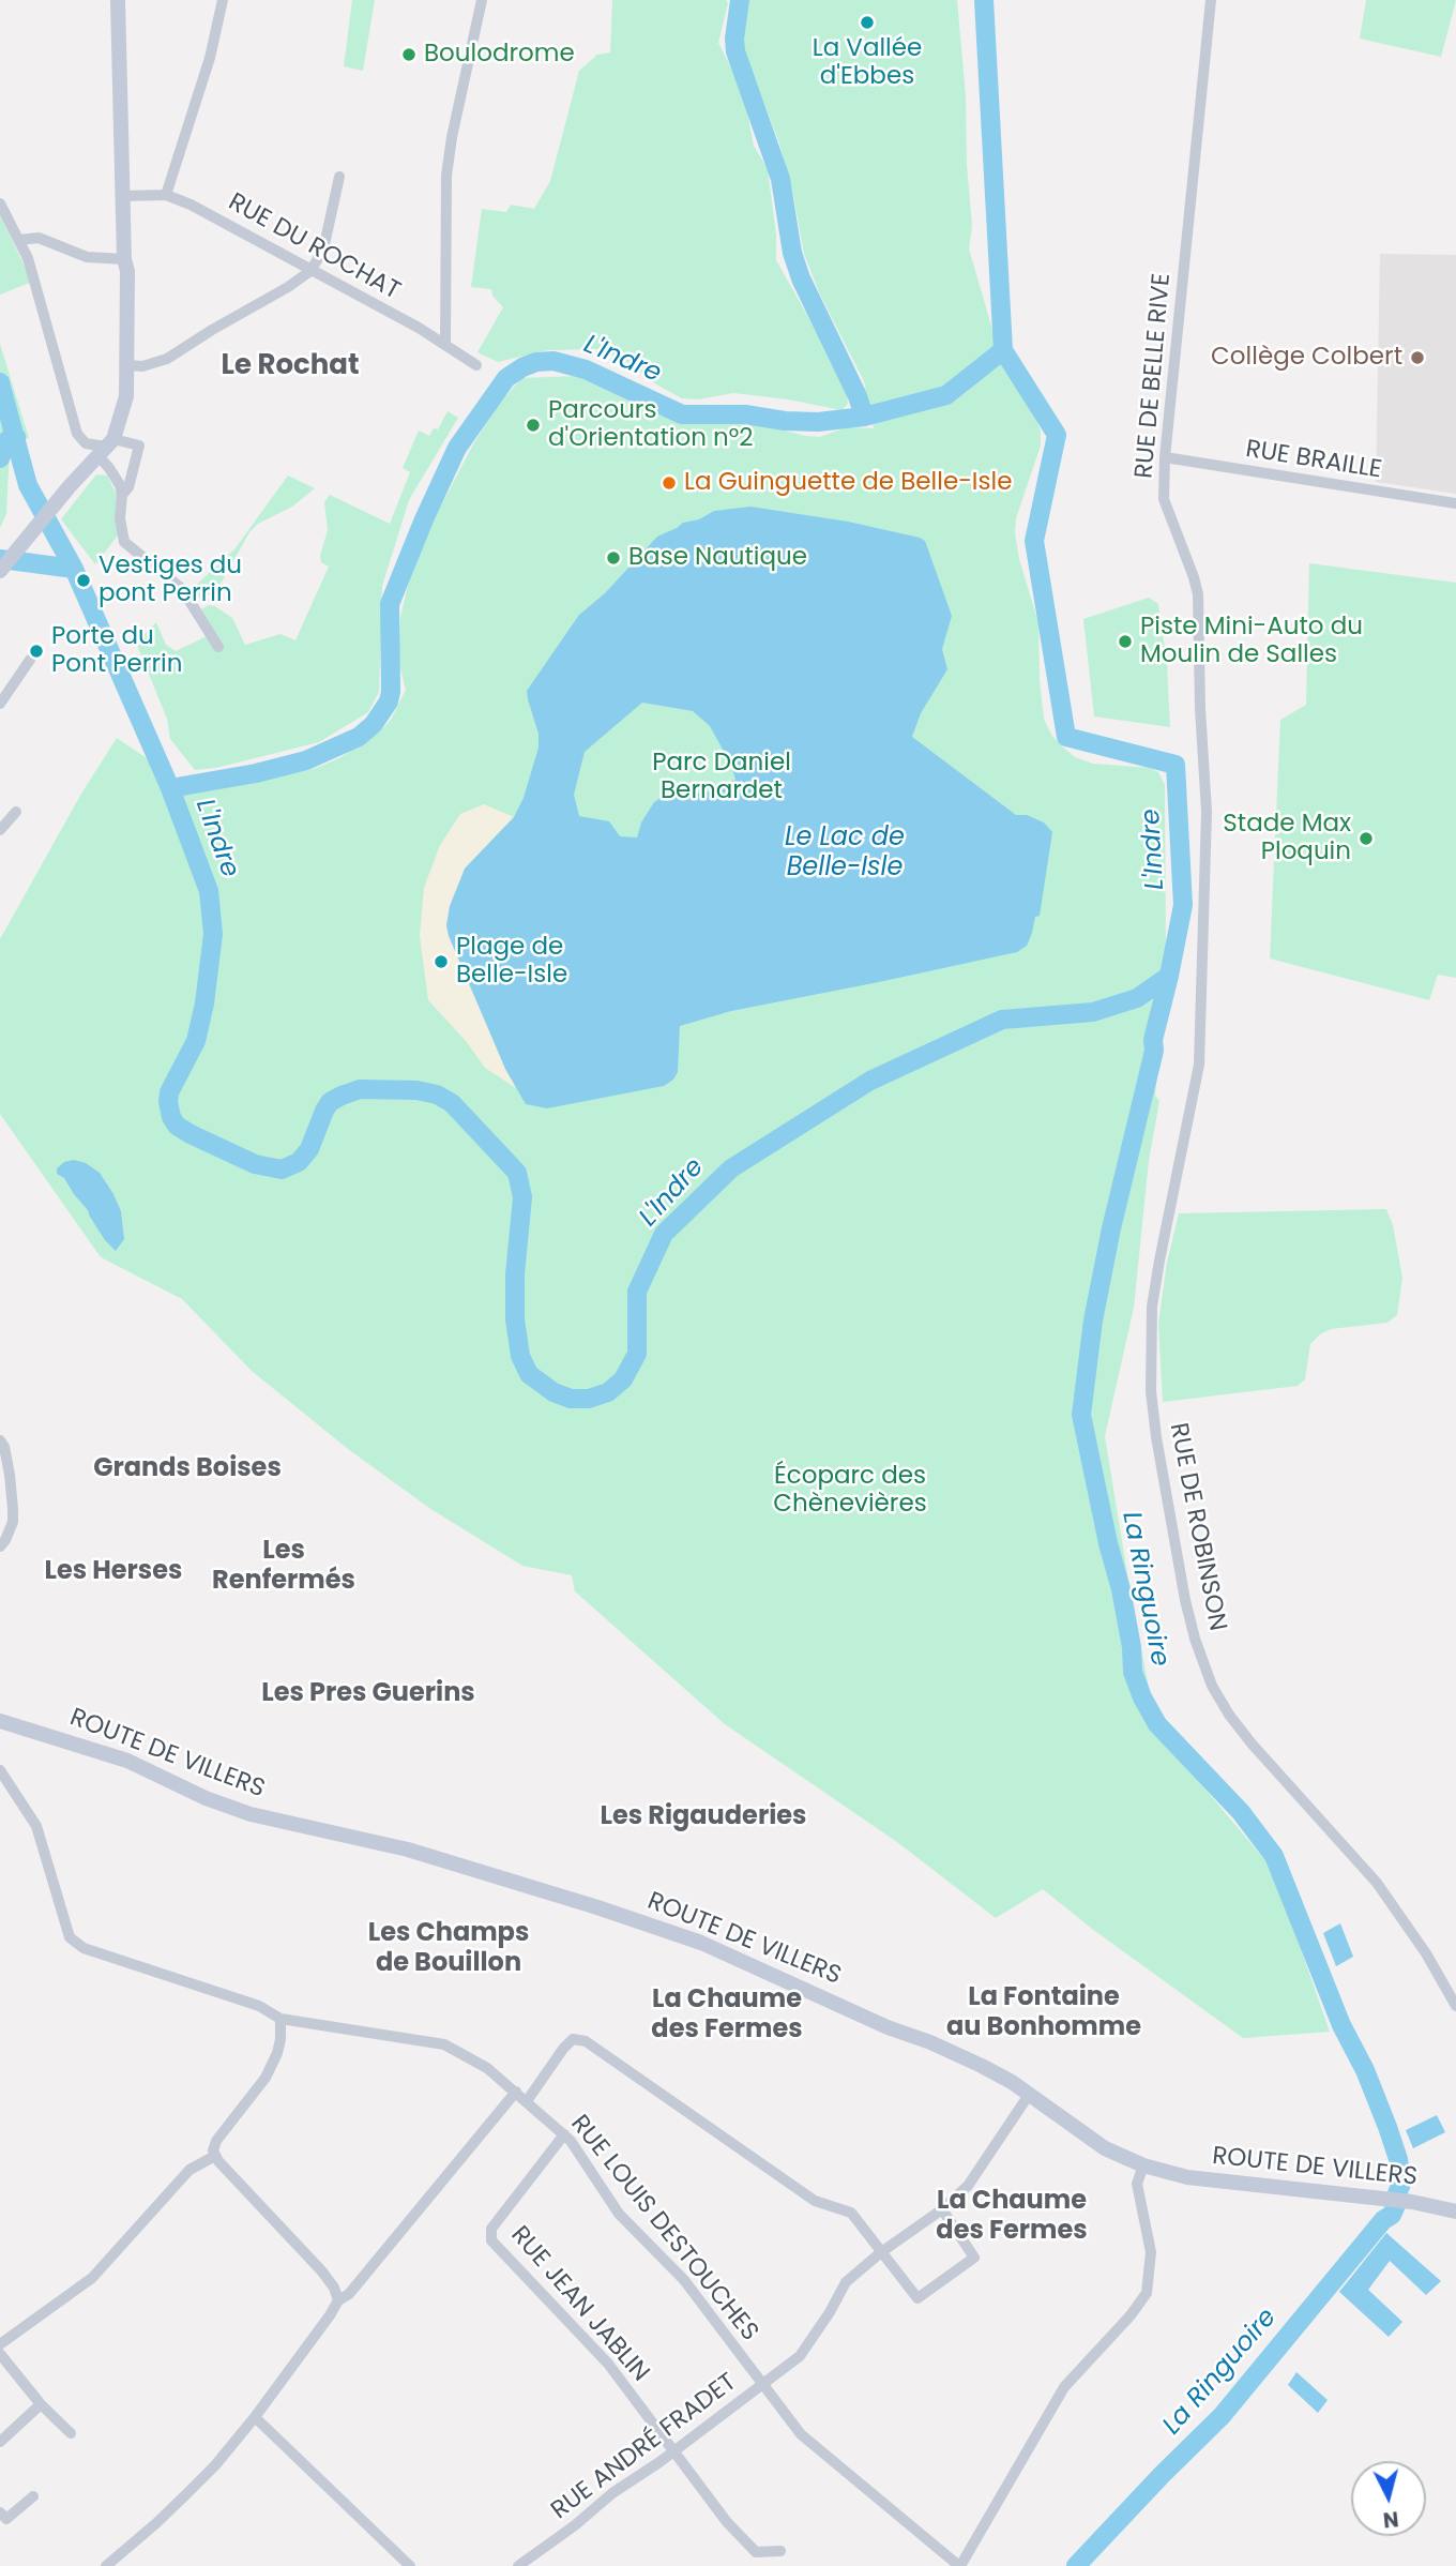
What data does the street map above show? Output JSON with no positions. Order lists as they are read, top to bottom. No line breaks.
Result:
{"streets":{"main road":["ROUTE DE VILLERS"],"street":["RUE DU ROCHAT","RUE DE BELLE RIVE","RUE BRAILLE","RUE DE ROBINSON","RUE LOUIS DESTOUCHES","RUE JEAN JABLIN","RUE ANDRÉ FRADET"]},"crossings":[["RUE DE BELLE RIVE","RUE BRAILLE"],["RUE DE BELLE RIVE","RUE DE ROBINSON"],["ROUTE DE VILLERS","RUE ANDRÉ FRADET"],["RUE LOUIS DESTOUCHES","RUE JEAN JABLIN"],["RUE LOUIS DESTOUCHES","RUE ANDRÉ FRADET"],["RUE JEAN JABLIN","RUE ANDRÉ FRADET"]],"districts":["Le Rochat","Grands Boises","Les Renfermés","Les Herses","Les Pres Guerins","Les Rigauderies","Les Champs de Bouillon","La Fontaine au Bonhomme","La Chaume des Fermes","La Chaume des Fermes"],"water":["L'Indre","Le Lac de Belle-Isle","La Ringuoire"],"parks":["Parc Daniel Bernardet","Écoparc des Chènevières"],"places":["La Vallée d'Ebbes","Boulodrome","Collège Colbert","Parcours d'Orientation n°2","La Guinguette de Belle-Isle","Base Nautique","Vestiges du pont Perrin","Piste Mini-Auto du Moulin de Salles","Porte du Pont Perrin","Stade Max Ploquin","Plage de Belle-Isle"],"north":"bottom"}
